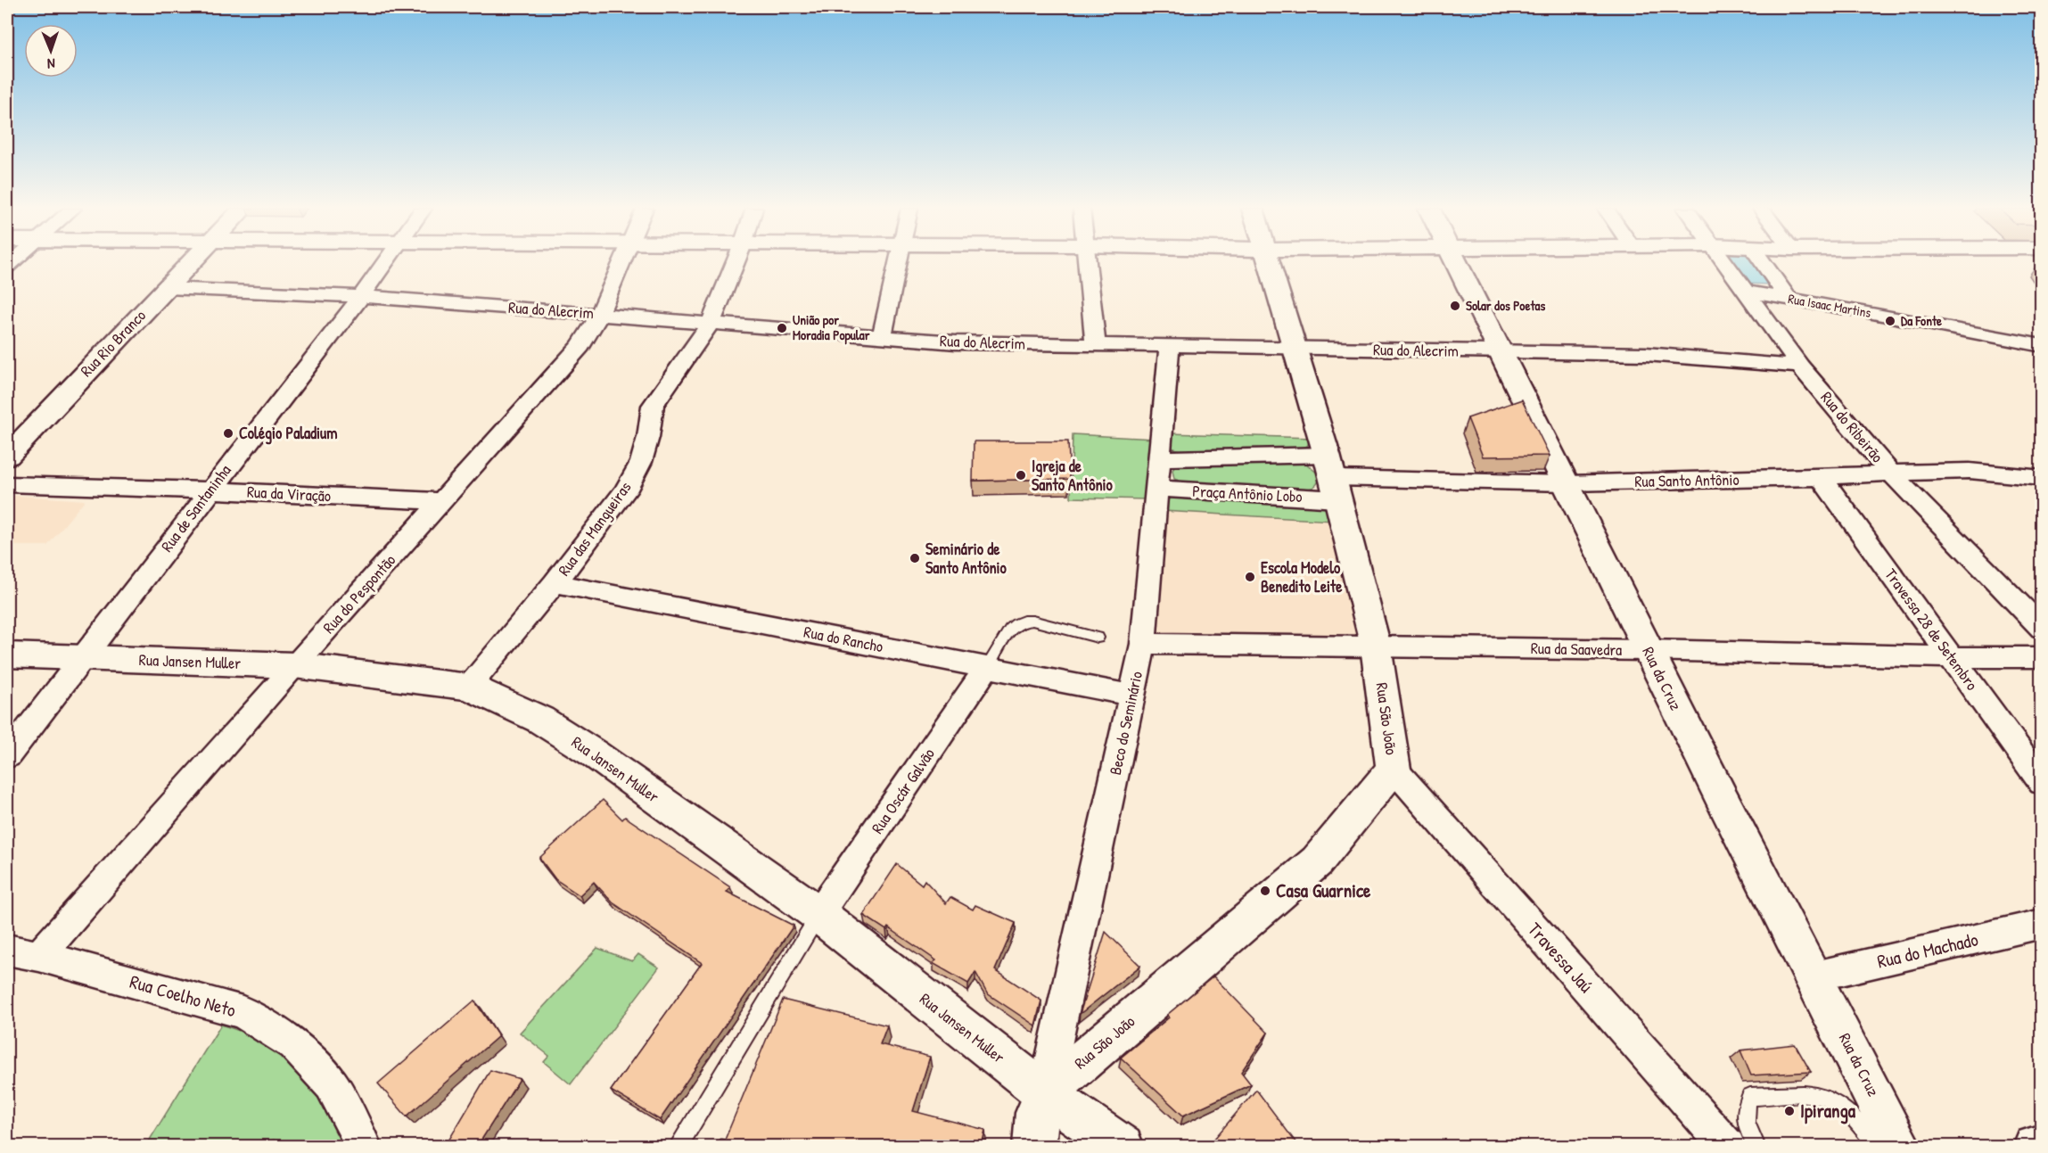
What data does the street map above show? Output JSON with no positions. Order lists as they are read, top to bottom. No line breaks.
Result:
{"streets":{"street":["Rua Isaac Martins","Rua do Alecrim","Rua Rio Branco","Rua do Ribeirão","Rua Santo Antônio","Rua da Viração","Praça Antônio Lobo","Rua de Santaninha","Rua das Mangueiras","Rua do Pespontão","Travessa 28 de Setembro","Rua do Rancho","Rua da Saavedra","Rua Jansen Muller","Rua da Cruz","Rua São João","Beco do Seminário","Rua Oscár Galvão","Rua do Machado","Travessa Jaú","Rua Coelho Neto"]},"crossings":[["Rua Isaac Martins","Rua do Ribeirão"],["Rua do Alecrim","Rua Rio Branco"],["Rua do Alecrim","Rua do Ribeirão"],["Rua do Alecrim","Rua de Santaninha"],["Rua do Alecrim","Rua das Mangueiras"],["Rua do Alecrim","Rua do Pespontão"],["Rua do Alecrim","Rua da Cruz"],["Rua do Alecrim","Rua São João"],["Rua do Alecrim","Beco do Seminário"],["Rua do Ribeirão","Rua Santo Antônio"],["Rua Santo Antônio","Praça Antônio Lobo"],["Rua Santo Antônio","Travessa 28 de Setembro"],["Rua Santo Antônio","Rua da Cruz"],["Rua Santo Antônio","Rua São João"],["Rua da Viração","Rua de Santaninha"],["Rua da Viração","Rua do Pespontão"],["Praça Antônio Lobo","Rua São João"],["Praça Antônio Lobo","Beco do Seminário"],["Rua de Santaninha","Rua Jansen Muller"],["Rua das Mangueiras","Rua do Rancho"],["Rua das Mangueiras","Rua Jansen Muller"],["Rua do Pespontão","Rua Jansen Muller"],["Rua do Pespontão","Rua Coelho Neto"],["Travessa 28 de Setembro","Rua da Saavedra"],["Rua do Rancho","Beco do Seminário"],["Rua do Rancho","Rua Oscár Galvão"],["Rua da Saavedra","Rua da Cruz"],["Rua da Saavedra","Rua São João"],["Rua da Saavedra","Beco do Seminário"],["Rua Jansen Muller","Rua São João"],["Rua Jansen Muller","Beco do Seminário"],["Rua Jansen Muller","Rua Oscár Galvão"],["Rua da Cruz","Rua do Machado"],["Rua São João","Beco do Seminário"],["Rua São João","Travessa Jaú"]],"places":["Solar dos Poetas","Da Fonte","União por Moradia Popular","Colégio Paladium","Igreja de Santo Antônio","Seminário de Santo Antônio","Escola Modelo Benedito Leite","Casa Guarnice","Ipiranga"],"north":"bottom"}
